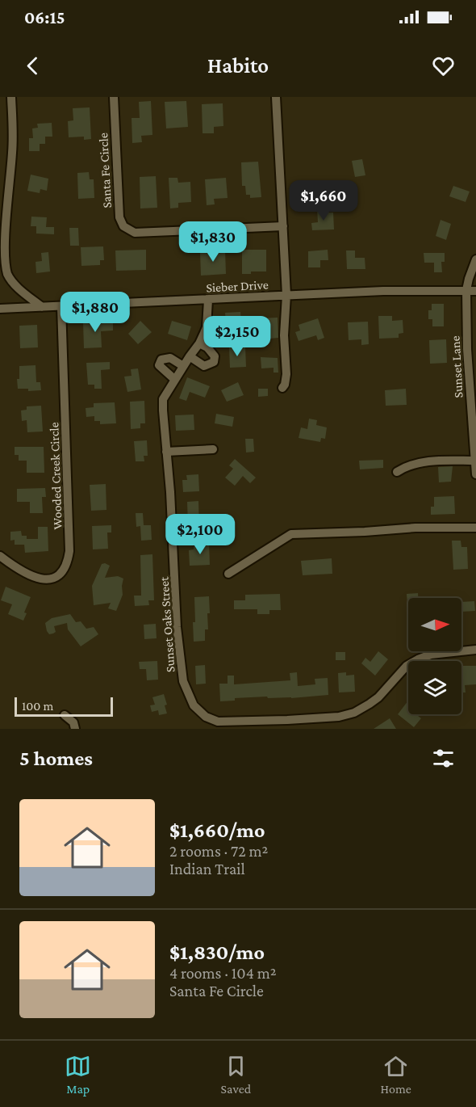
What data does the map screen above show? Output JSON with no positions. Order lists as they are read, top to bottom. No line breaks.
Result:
{"streets":{"street":["Santa Fe Circle","Sieber Drive","Sunset Lane","Wooded Creek Circle","Sunset Oaks Street"]},"crossings":[["Sieber Drive","Sunset Lane"],["Sieber Drive","Wooded Creek Circle"],["Sieber Drive","Sunset Oaks Street"]],"scale_bar":"100 m","north":"right","page":{"status":"06:15","header":"Habito","price":["$1,660","$1,830","$1,880","$2,150","$2,100"],"scale":"100 m","heading":"5 homes","list":[{"name":"$1,660/mo","note":"2 rooms · 72 m² · Indian Trail"},{"name":"$1,830/mo","note":"4 rooms · 104 m² · Santa Fe Circle"}],"tabs":["Map","Saved","Home"]}}
